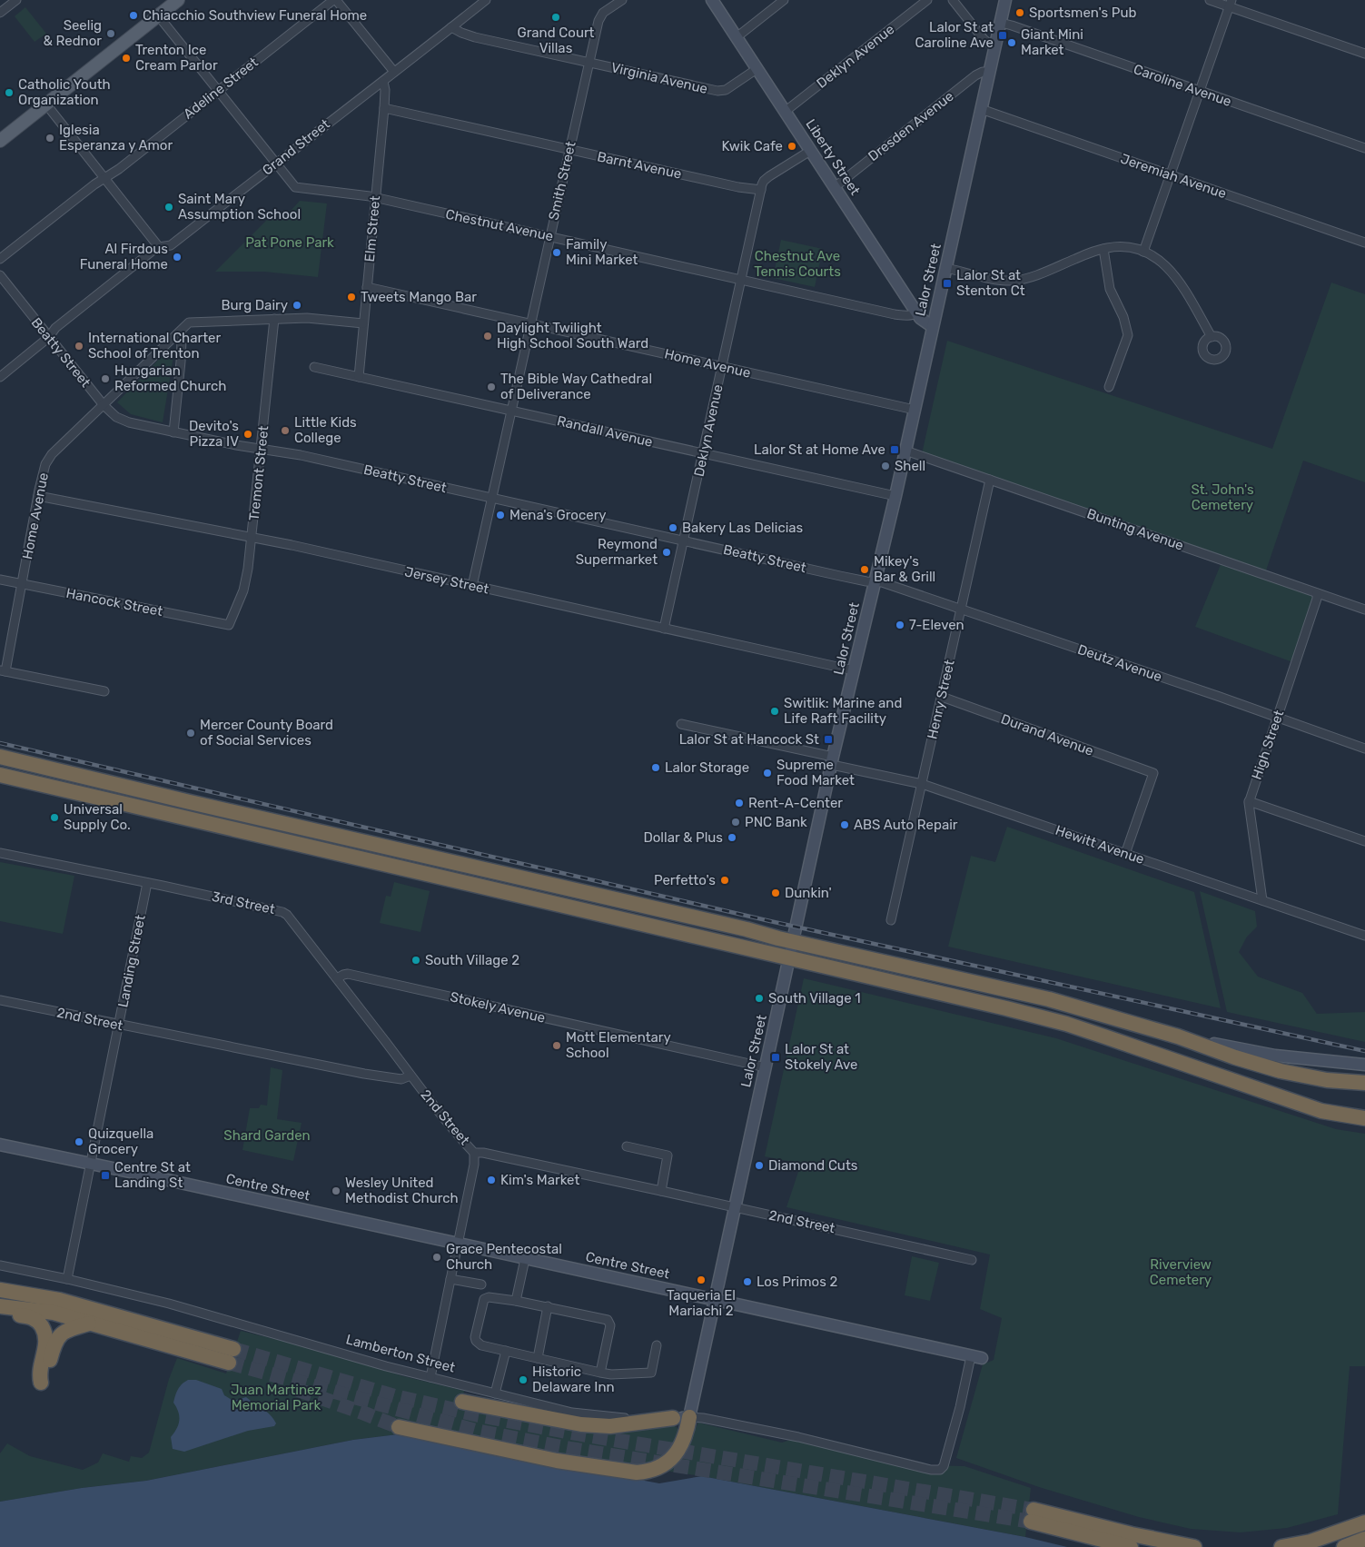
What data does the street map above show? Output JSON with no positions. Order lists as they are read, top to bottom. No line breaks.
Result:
{"streets":{"street":["Deklyn Avenue","Virginia Avenue","Caroline Avenue","Adeline Street","Dresden Avenue","Grand Street","Liberty Street","Barnt Avenue","Jeremiah Avenue","Smith Street","Chestnut Avenue","Elm Street","Lalor Street","Beatty Street","Home Avenue","Randall Avenue","Tremont Street","Bunting Avenue","Jersey Street","Hancock Street","Deutz Avenue","Henry Street","Durand Avenue","High Street","Hewitt Avenue","3rd Street","Landing Street","Stokely Avenue","2nd Street","Centre Street","Lamberton Street"]},"crossings":[["Deklyn Avenue","Liberty Street"],["Deklyn Avenue","Barnt Avenue"],["Deklyn Avenue","Chestnut Avenue"],["Deklyn Avenue","Beatty Street"],["Deklyn Avenue","Home Avenue"],["Deklyn Avenue","Randall Avenue"],["Deklyn Avenue","Jersey Street"],["Virginia Avenue","Grand Street"],["Virginia Avenue","Liberty Street"],["Virginia Avenue","Smith Street"],["Caroline Avenue","Lalor Street"],["Adeline Street","Chestnut Avenue"],["Dresden Avenue","Liberty Street"],["Dresden Avenue","Lalor Street"],["Grand Street","Chestnut Avenue"],["Grand Street","Elm Street"],["Grand Street","Beatty Street"],["Liberty Street","Chestnut Avenue"],["Liberty Street","Lalor Street"],["Barnt Avenue","Smith Street"],["Barnt Avenue","Elm Street"],["Jeremiah Avenue","Lalor Street"],["Smith Street","Chestnut Avenue"],["Smith Street","Beatty Street"],["Smith Street","Home Avenue"],["Smith Street","Randall Avenue"],["Smith Street","Jersey Street"],["Chestnut Avenue","Elm Street"],["Elm Street","Home Avenue"],["Elm Street","Randall Avenue"],["Lalor Street","Beatty Street"],["Lalor Street","Home Avenue"],["Lalor Street","Randall Avenue"],["Lalor Street","Bunting Avenue"],["Lalor Street","Jersey Street"],["Lalor Street","Deutz Avenue"],["Lalor Street","Hewitt Avenue"],["Lalor Street","Stokely Avenue"],["Lalor Street","2nd Street"],["Lalor Street","Centre Street"],["Lalor Street","Lamberton Street"],["Beatty Street","Home Avenue"],["Beatty Street","Tremont Street"],["Beatty Street","Deutz Avenue"],["Home Avenue","Tremont Street"],["Home Avenue","Jersey Street"],["Home Avenue","Hancock Street"],["Tremont Street","Jersey Street"],["Tremont Street","Hancock Street"],["Bunting Avenue","Henry Street"],["Bunting Avenue","High Street"],["Deutz Avenue","Henry Street"],["Deutz Avenue","High Street"],["Henry Street","Durand Avenue"],["Henry Street","Hewitt Avenue"],["Durand Avenue","Hewitt Avenue"],["High Street","Hewitt Avenue"],["3rd Street","Landing Street"],["3rd Street","Stokely Avenue"],["3rd Street","2nd Street"],["Landing Street","2nd Street"],["Landing Street","Centre Street"],["Landing Street","Lamberton Street"],["Centre Street","Lamberton Street"]],"parks":["Pat Pone Park","Chestnut Ave Tennis Courts","St. John's Cemetery","Shard Garden","Riverview Cemetery","Juan Martinez Memorial Park"],"places":{"other":["Sportsmen's Pub","Chiacchio Southview Funeral Home","Grand Court Villas","Seelig & Rednor","Giant Mini Market","Trenton Ice Cream Parlor","Catholic Youth Organization","Iglesia Esperanza y Amor","Kwik Cafe","Saint Mary Assumption School","Family Mini Market","Al Firdous Funeral Home","Tweets Mango Bar","Burg Dairy","Daylight Twilight High School South Ward","International Charter School of Trenton","Hungarian Reformed Church","The Bible Way Cathedral of Deliverance","Little Kids College","Devito's Pizza IV","Shell","Mena's Grocery","Bakery Las Delicias","Reymond Supermarket","Mikey's Bar & Grill","7-Eleven","Switlik: Marine and Life Raft Facility","Mercer County Board of Social Services","Lalor Storage","Supreme Food Market","Rent-A-Center","Universal Supply Co.","PNC Bank","ABS Auto Repair","Dollar & Plus","Perfetto's","Dunkin'","South Village 2","South Village 1","Mott Elementary School","Quizquella Grocery","Diamond Cuts","Kim's Market","Wesley United Methodist Church","Grace Pentecostal Church","Taqueria El Mariachi 2","Los Primos 2","Historic Delaware Inn"],"transit":["Lalor St at Caroline Ave","Lalor St at Stenton Ct","Lalor St at Home Ave","Lalor St at Hancock St","Lalor St at Stokely Ave","Centre St at Landing St"]}}
